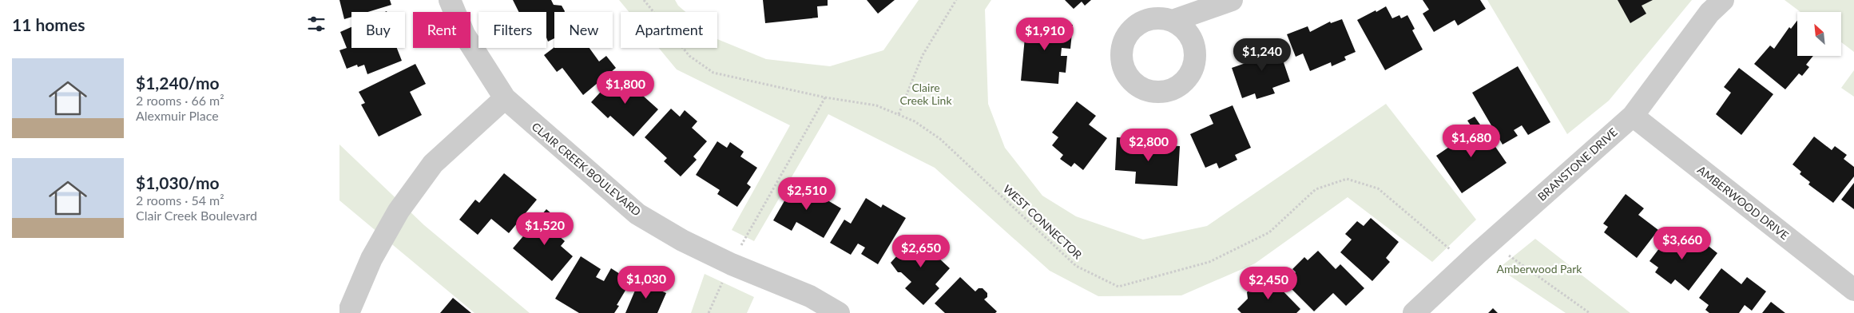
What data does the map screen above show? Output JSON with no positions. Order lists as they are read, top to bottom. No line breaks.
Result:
{"streets":{"street":["BRANSTONE DRIVE","CLAIR CREEK BOULEVARD","AMBERWOOD DRIVE"],"path":["WEST CONNECTOR"]},"crossings":[["BRANSTONE DRIVE","AMBERWOOD DRIVE"]],"parks":["Claire Creek Link","Amberwood Park"],"north":"top left","page":{"heading":"11 homes","chip":["Buy","Rent","Filters","New","Apartment"],"price":["$1,910","$1,240","$1,800","$1,680","$2,800","$2,510","$1,520","$3,660","$2,650","$1,030","$2,450"],"list":[{"name":"$1,240/mo","note":"2 rooms · 66 m² · Alexmuir Place"},{"name":"$1,030/mo","note":"2 rooms · 54 m² · Clair Creek Boulevard"}]}}
